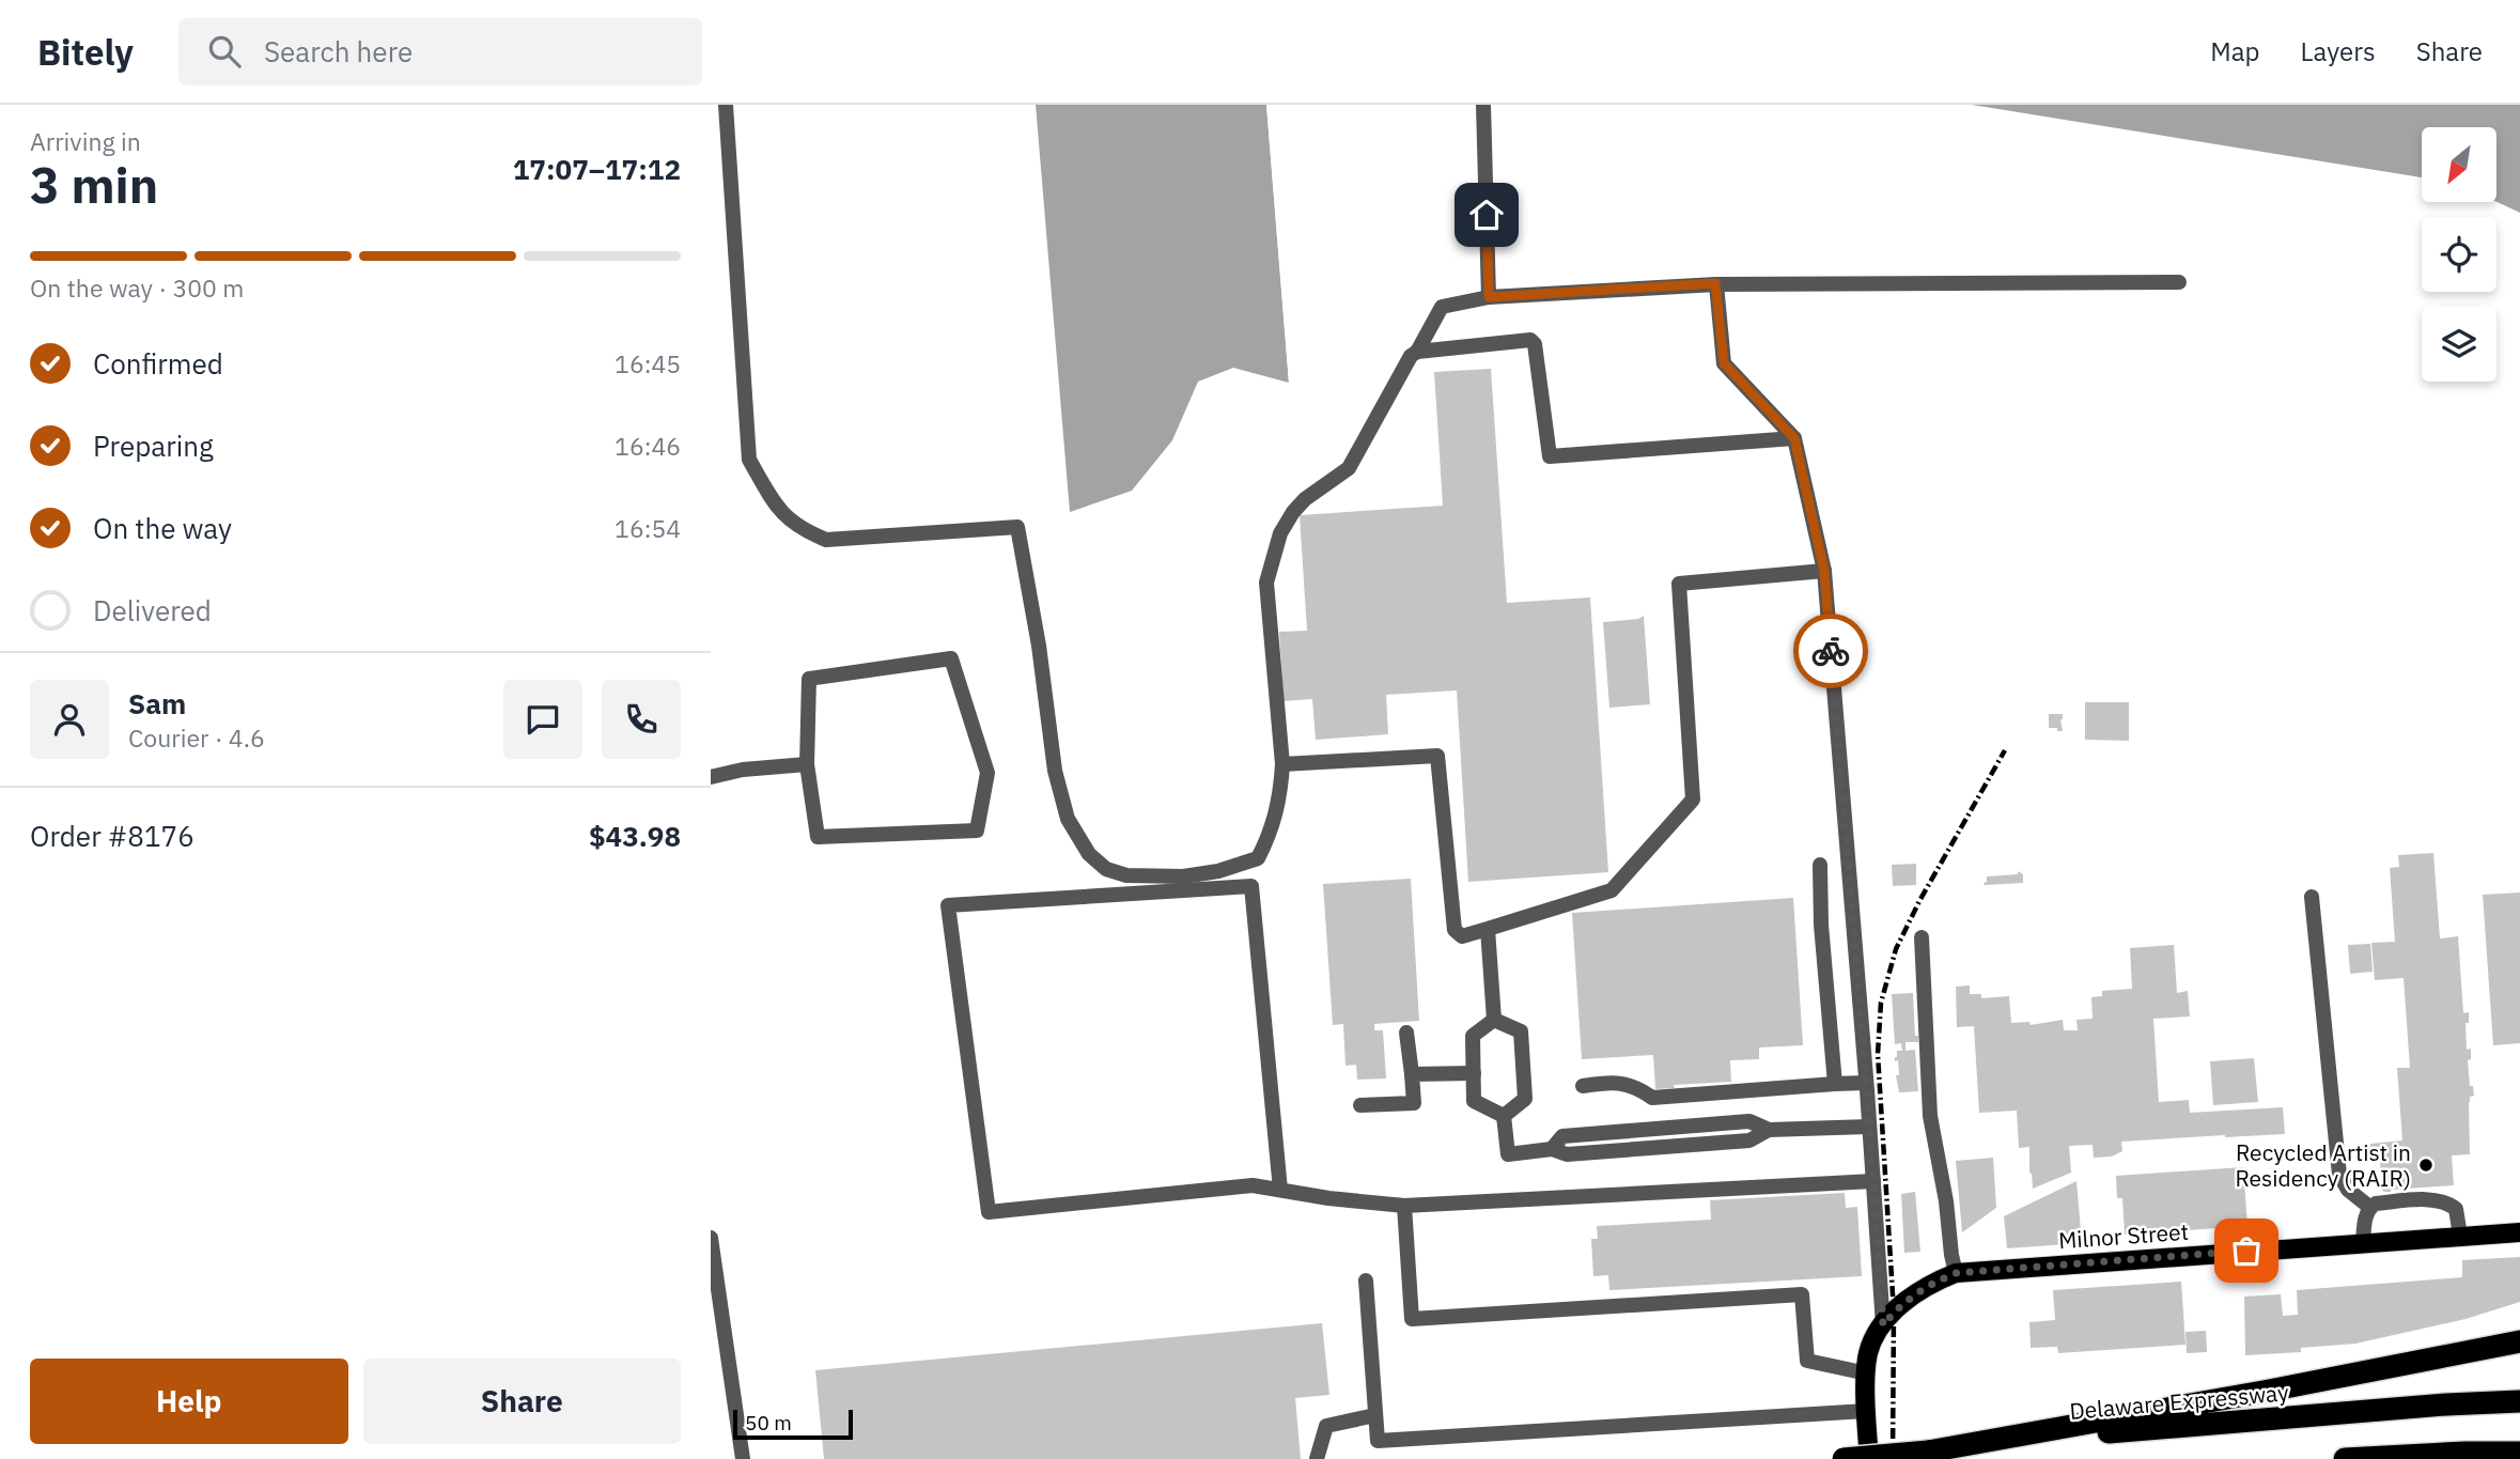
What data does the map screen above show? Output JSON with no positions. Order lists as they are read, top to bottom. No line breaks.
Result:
{"streets":{"highway":["Delaware Expressway"],"main road":["Milnor Street"]},"places":["Recycled Artist in Residency (RAIR)"],"scale_bar":"50 m","north":"bottom left","page":{"header":"Bitely","search":"Search here","nav":["Map","Layers","Share"],"heading":["3 min","Arriving in","17:07–17:12"],"panel":["Sam","Courier · 4.6","Order #8176","$43.98"],"bar":"On the way · 300 m","list":[["Confirmed","16:45"],["Preparing","16:46"],["On the way","16:54"],"Delivered"],"buttons":["Help","Share"],"scale":"50 m"}}
